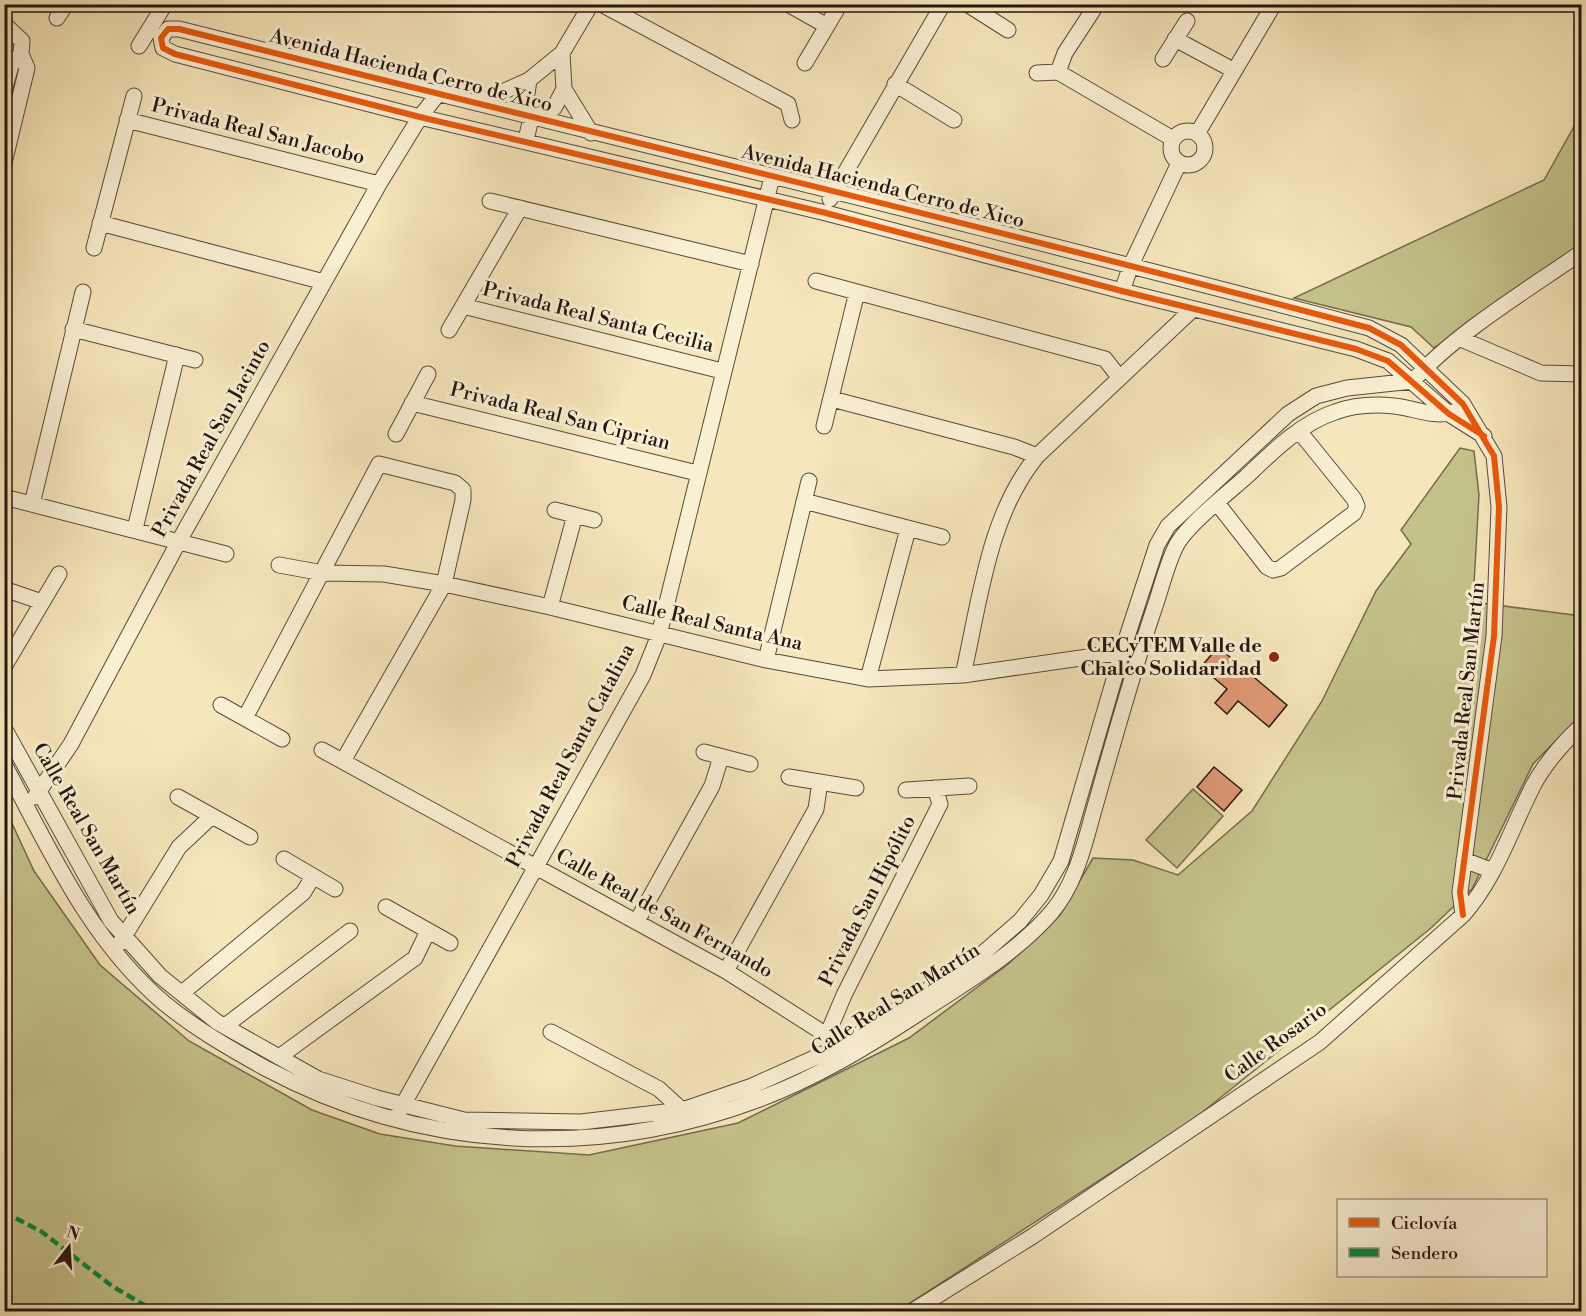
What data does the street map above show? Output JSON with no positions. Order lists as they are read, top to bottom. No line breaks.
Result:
{"streets":{"street":["Avenida Hacienda Cerro de Xico","Privada Real San Jacobo","Privada Real Santa Cecilia","Privada Real San Ciprian","Privada Real San Jacinto","Calle Real Santa Ana","Privada Real San Martín","Privada Real Santa Catalina","Calle Real San Martín","Privada San Hipólito","Calle Real de San Fernando","Calle Rosario"]},"crossings":[["Avenida Hacienda Cerro de Xico","Privada Real San Jacinto"],["Avenida Hacienda Cerro de Xico","Privada Real San Martín"],["Avenida Hacienda Cerro de Xico","Privada Real Santa Catalina"],["Avenida Hacienda Cerro de Xico","Calle Real San Martín"],["Privada Real San Jacobo","Privada Real San Jacinto"],["Privada Real Santa Cecilia","Privada Real Santa Catalina"],["Privada Real San Ciprian","Privada Real Santa Catalina"],["Privada Real San Jacinto","Calle Real San Martín"],["Calle Real Santa Ana","Privada Real Santa Catalina"],["Calle Real Santa Ana","Calle Real San Martín"],["Privada Real San Martín","Calle Rosario"],["Privada Real Santa Catalina","Calle Real San Martín"],["Privada Real Santa Catalina","Calle Real de San Fernando"],["Calle Real San Martín","Calle Real de San Fernando"],["Privada San Hipólito","Calle Real de San Fernando"]],"places":["CECyTEM Valle de Chalco Solidaridad"],"legend":["Ciclovía","Sendero"],"north":"top"}
